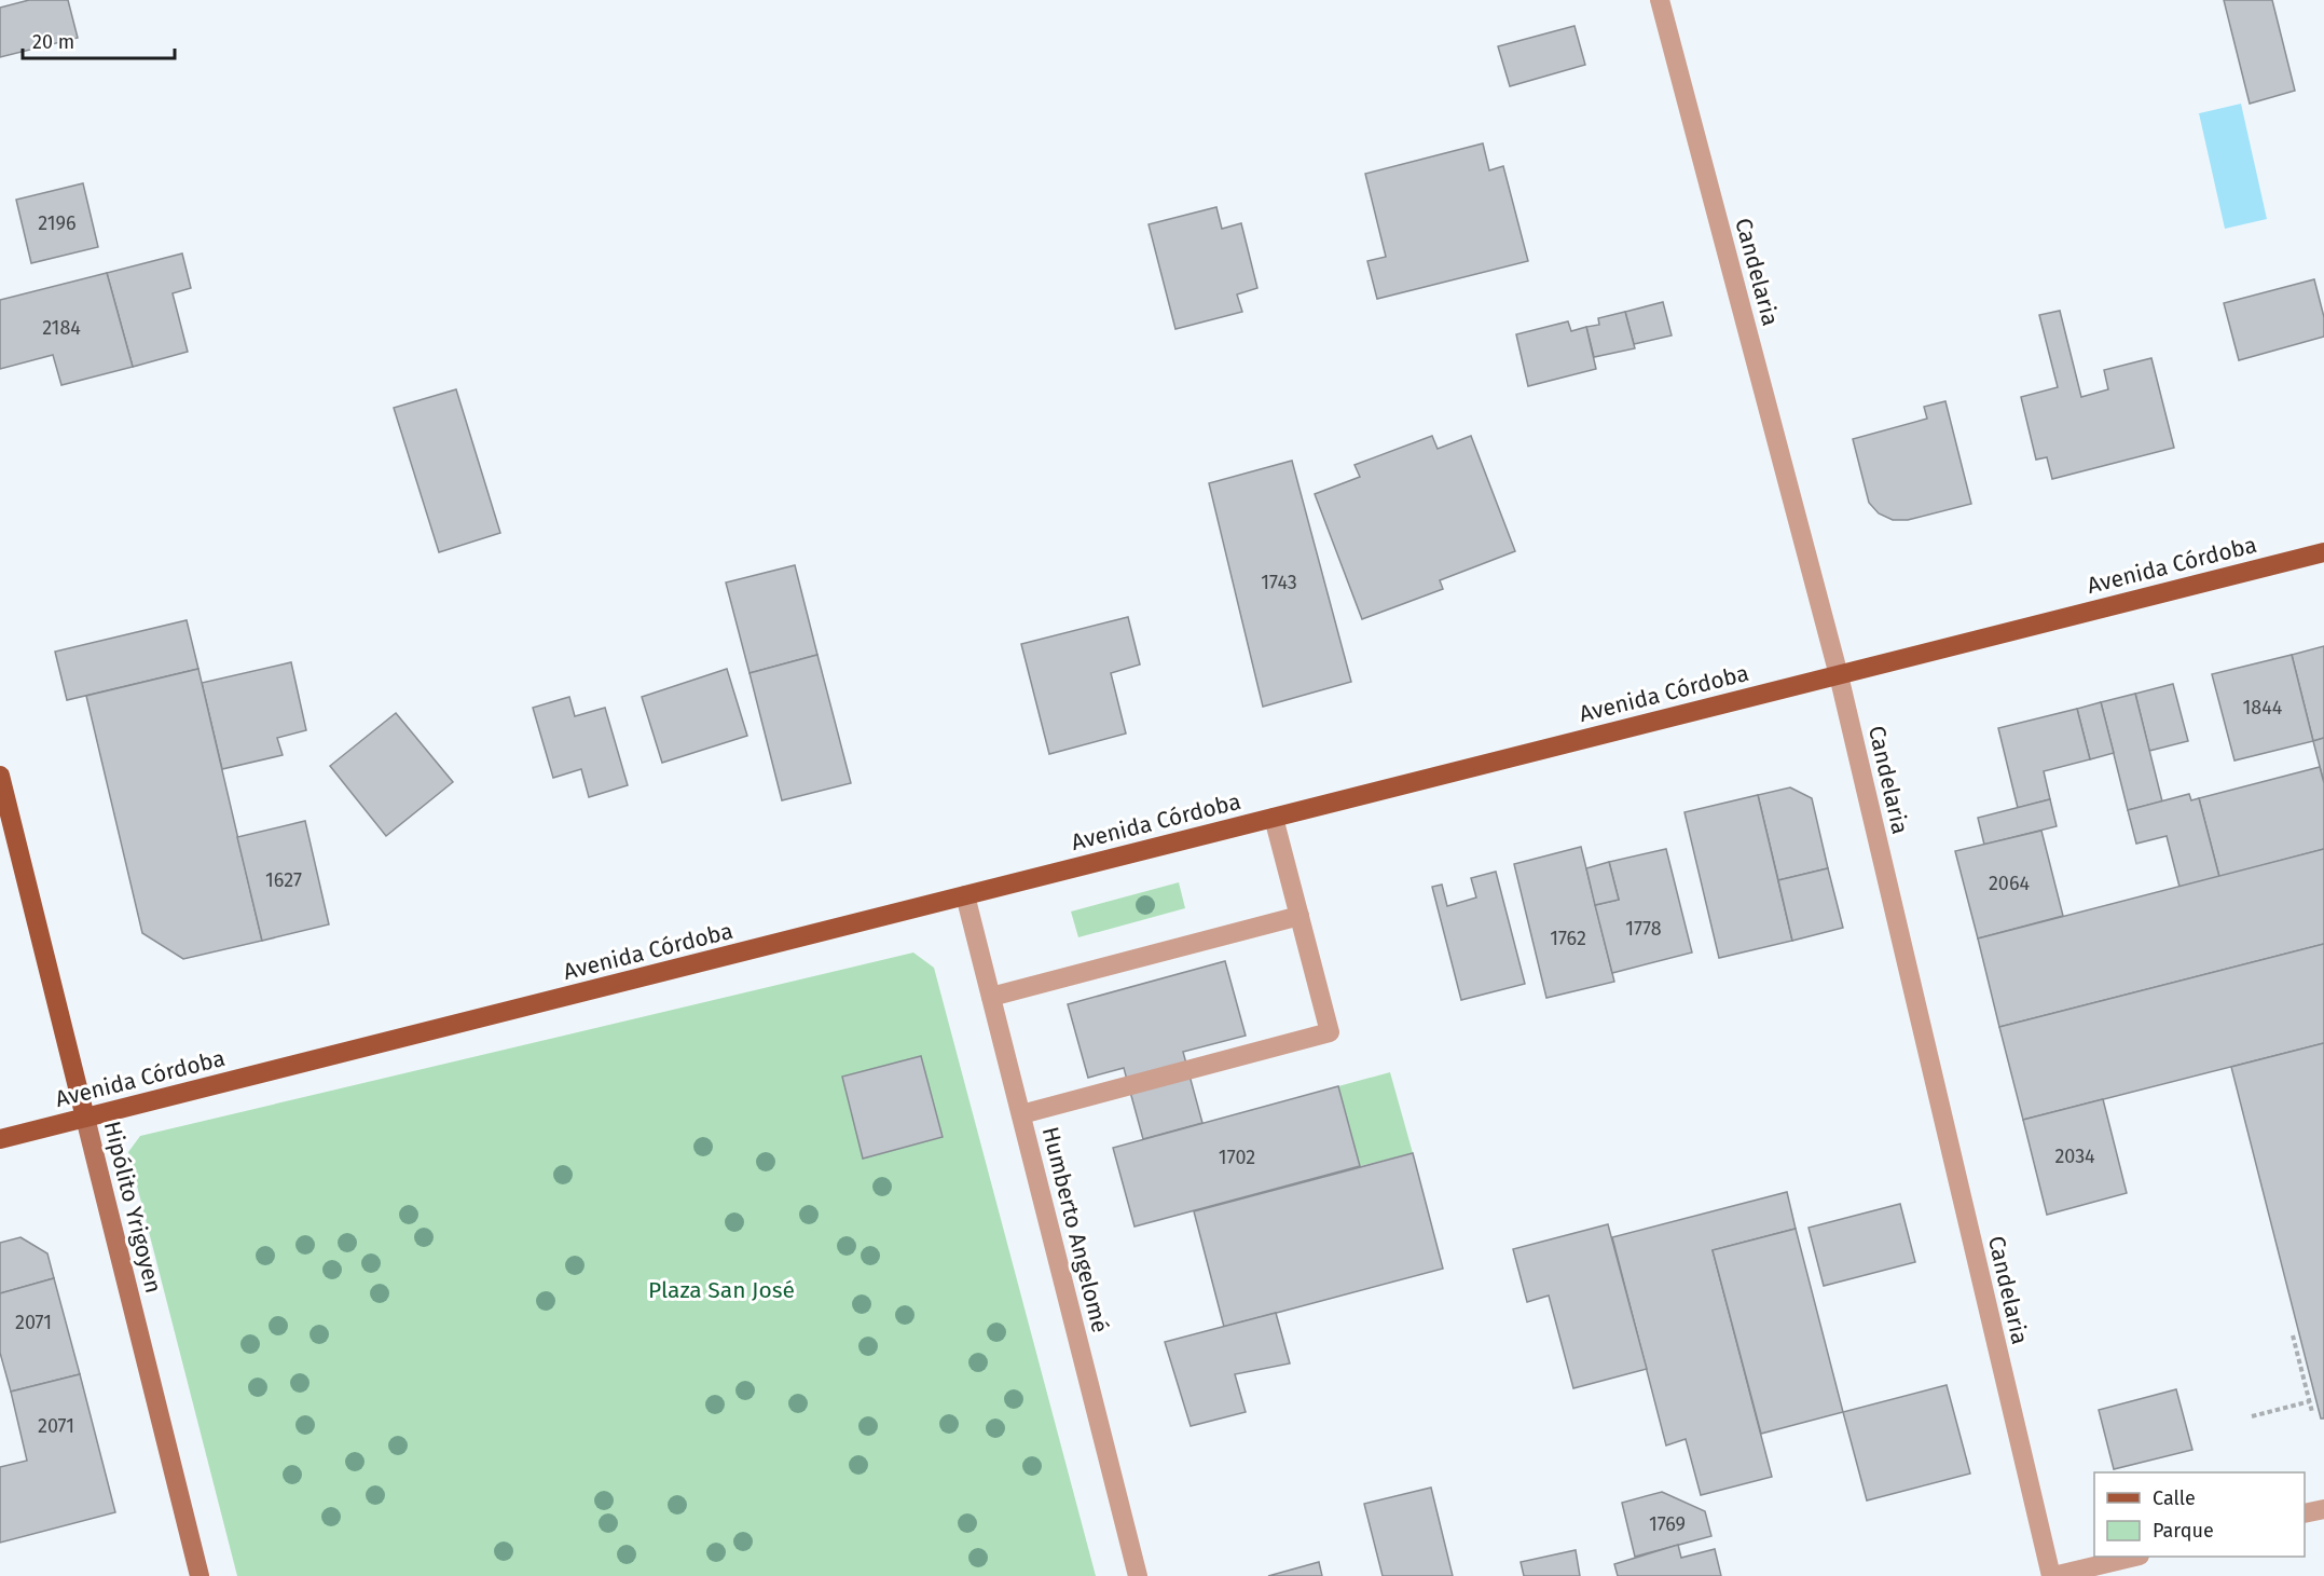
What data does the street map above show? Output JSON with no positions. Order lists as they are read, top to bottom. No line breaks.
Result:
{"streets":{"main road":["Avenida Córdoba","Hipólito Yrigoyen"],"street":["Candelaria","Humberto Angelomé"]},"crossings":[["Candelaria","Avenida Córdoba"],["Avenida Córdoba","Hipólito Yrigoyen"],["Avenida Córdoba","Humberto Angelomé"]],"parks":["Plaza San José"],"house_numbers":["2196","2184","1743","1844","1627","2064","1778","1762","2034","1702","2071","2071","1769"],"legend":["Calle","Parque"],"scale_bar":"20 m"}
